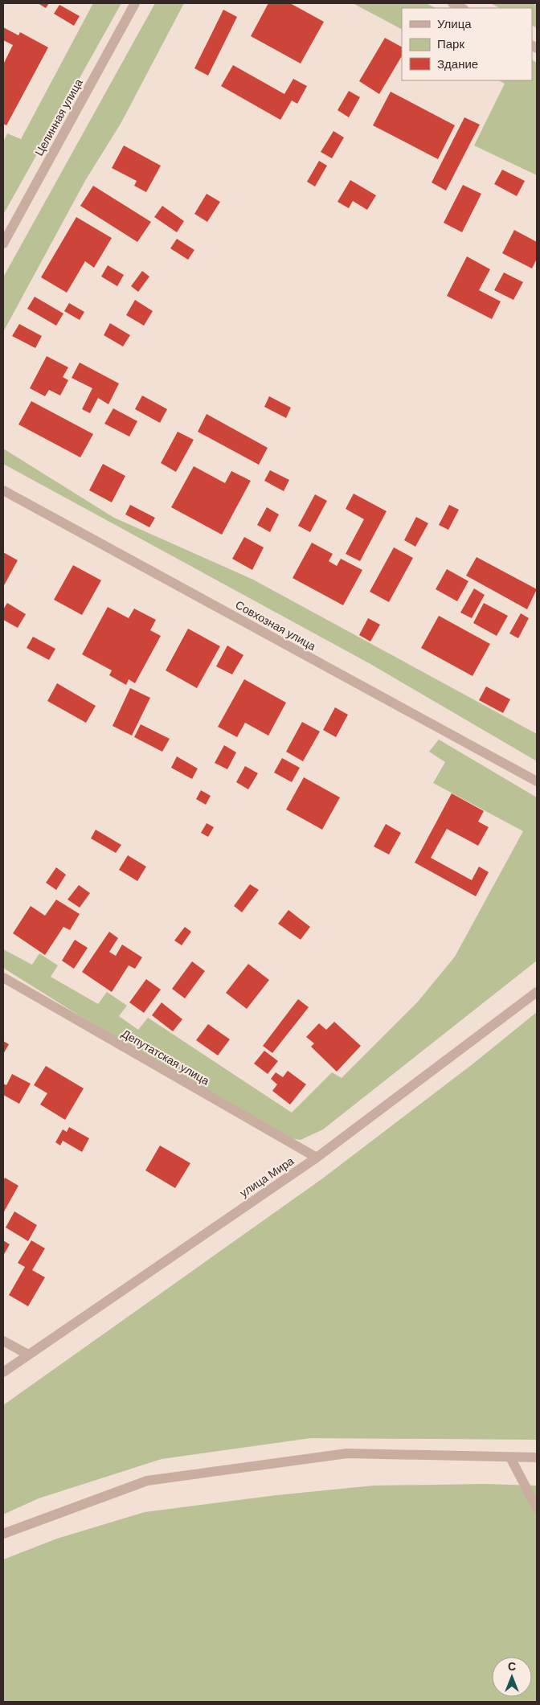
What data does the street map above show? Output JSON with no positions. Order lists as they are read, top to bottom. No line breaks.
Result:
{"streets":{"street":["Целинная улица","Совхозная улица","Депутатская улица","улица Мира"]},"crossings":[["Депутатская улица","улица Мира"]],"legend":["Улица","Парк","Здание"],"north":"top"}
